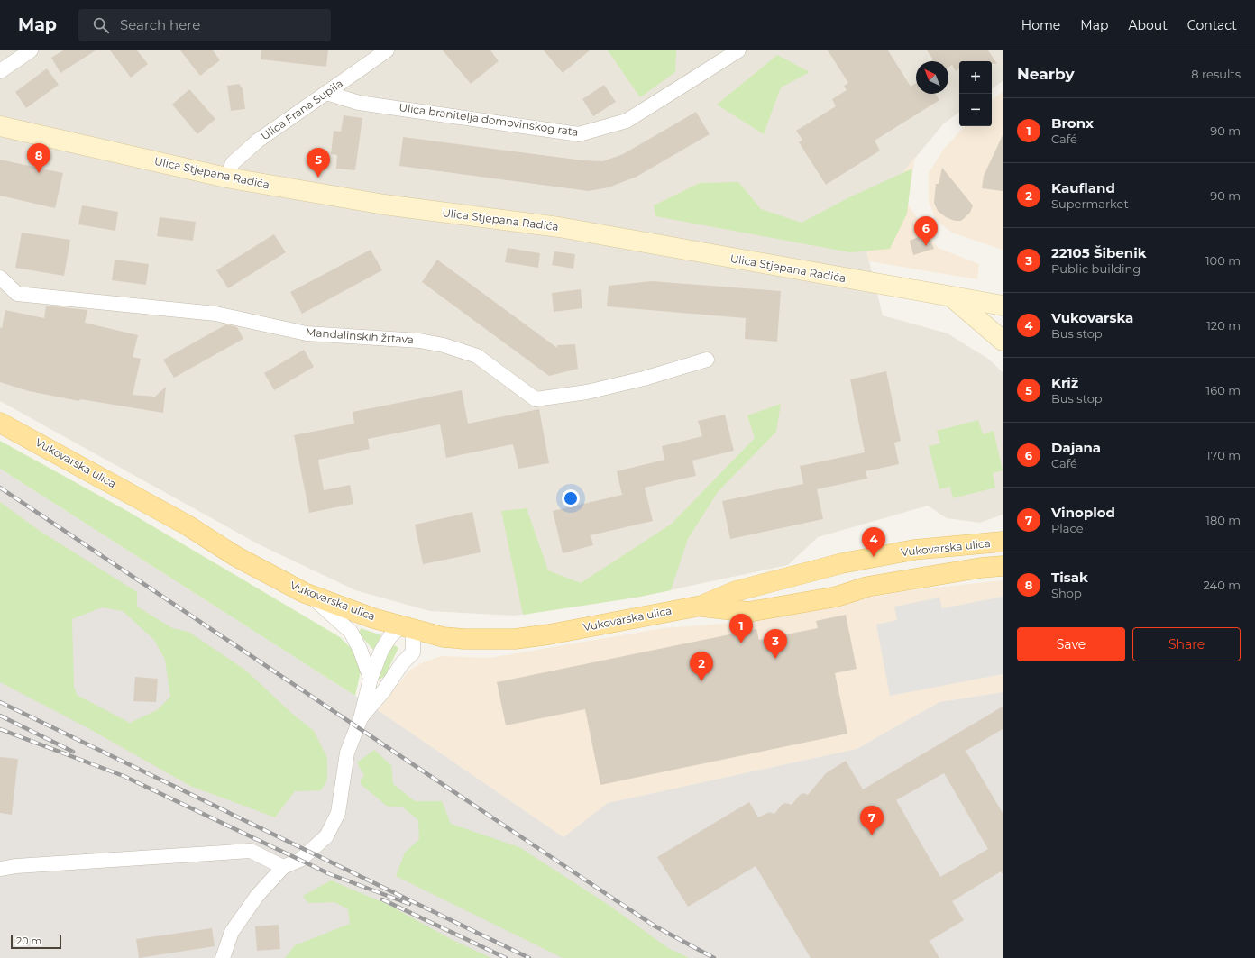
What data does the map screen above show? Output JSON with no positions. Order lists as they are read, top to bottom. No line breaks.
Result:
{"streets":{"main road":["Ulica Stjepana Radića","Vukovarska ulica"],"street":["Ulica Frana Supila","Ulica branitelja domovinskog rata","Mandalinskih žrtava"]},"crossings":[["Ulica Frana Supila","Ulica branitelja domovinskog rata"],["Ulica Frana Supila","Ulica Stjepana Radića"]],"scale_bar":"20 m","north":"top left","page":{"header":"Map","search":"Search here","nav":["Home","Map","About","Contact"],"heading":["Nearby","8 results"],"map_buttons":["+","−"],"list":[{"mark":"1","name":"Bronx","note":"Café","value":"90 m"},{"mark":"2","name":"Kaufland","note":"Supermarket","value":"90 m"},{"mark":"3","name":"22105 Šibenik","note":"Public building","value":"100 m"},{"mark":"4","name":"Vukovarska","note":"Bus stop","value":"120 m"},{"mark":"5","name":"Križ","note":"Bus stop","value":"160 m"},{"mark":"6","name":"Dajana","note":"Café","value":"170 m"},{"mark":"7","name":"Vinoplod","note":"Place","value":"180 m"},{"mark":"8","name":"Tisak","note":"Shop","value":"240 m"}],"pins":["8","5","6","4","1","3","2","7"],"buttons":["Save","Share"],"scale":"20 m"}}
